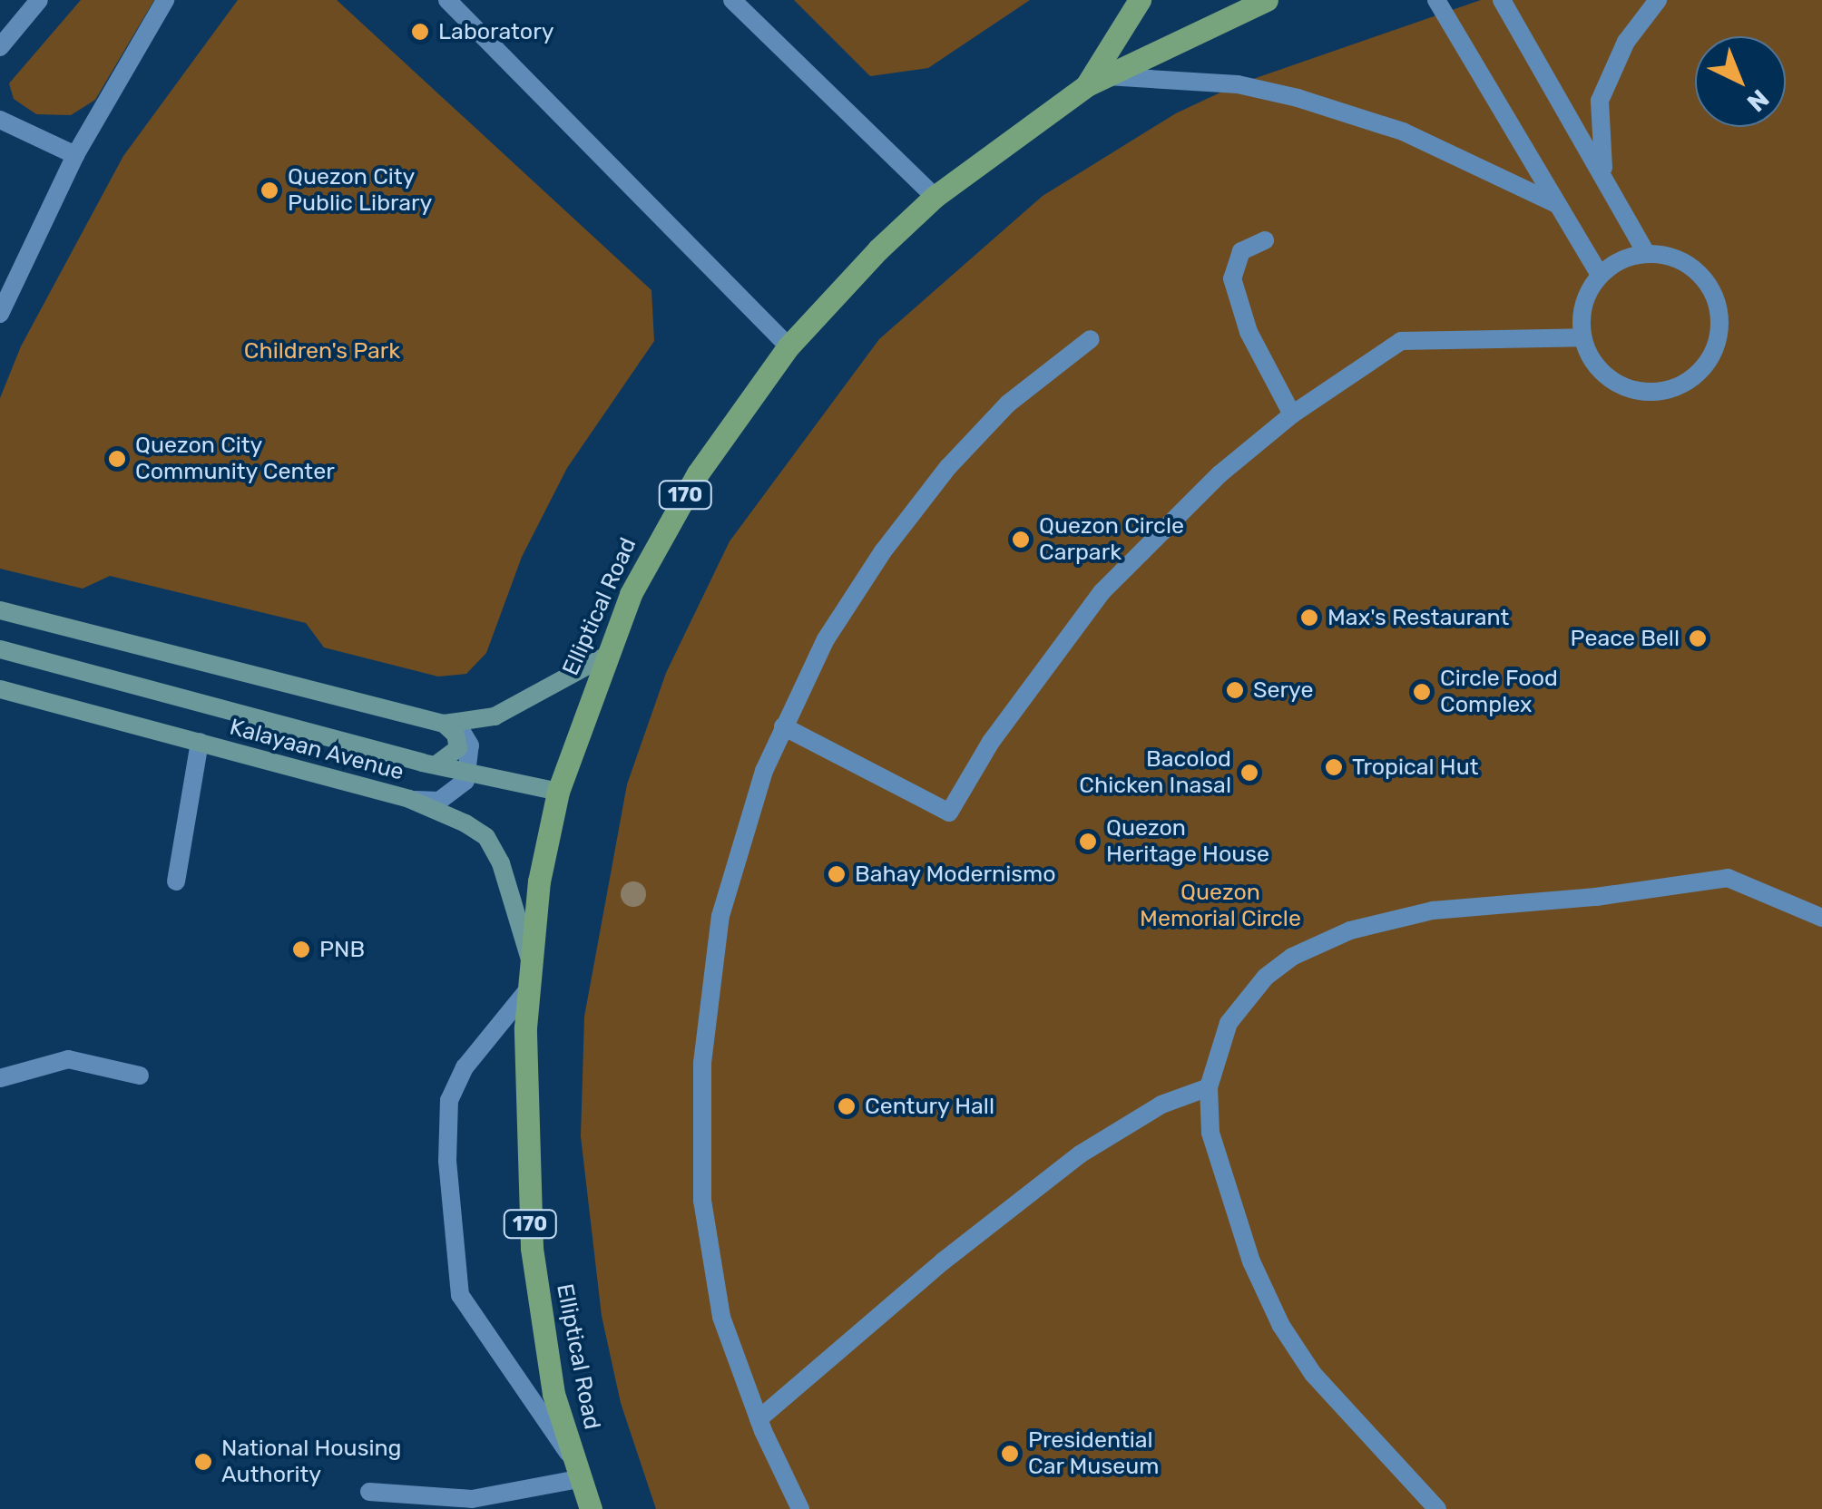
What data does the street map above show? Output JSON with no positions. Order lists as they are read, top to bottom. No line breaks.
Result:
{"streets":{"main road":["170","Elliptical Road","Kalayaan Avenue"]},"crossings":[["Elliptical Road","Kalayaan Avenue"]],"parks":["Children's Park","Quezon Memorial Circle"],"places":["Laboratory","Quezon City Public Library","Quezon City Community Center","Quezon Circle Carpark","Max's Restaurant","Peace Bell","Serye","Circle Food Complex","Tropical Hut","Bacolod Chicken Inasal","Quezon Heritage House","Bahay Modernismo","PNB","Century Hall","Presidential Car Museum","National Housing Authority"],"north":"bottom right"}
